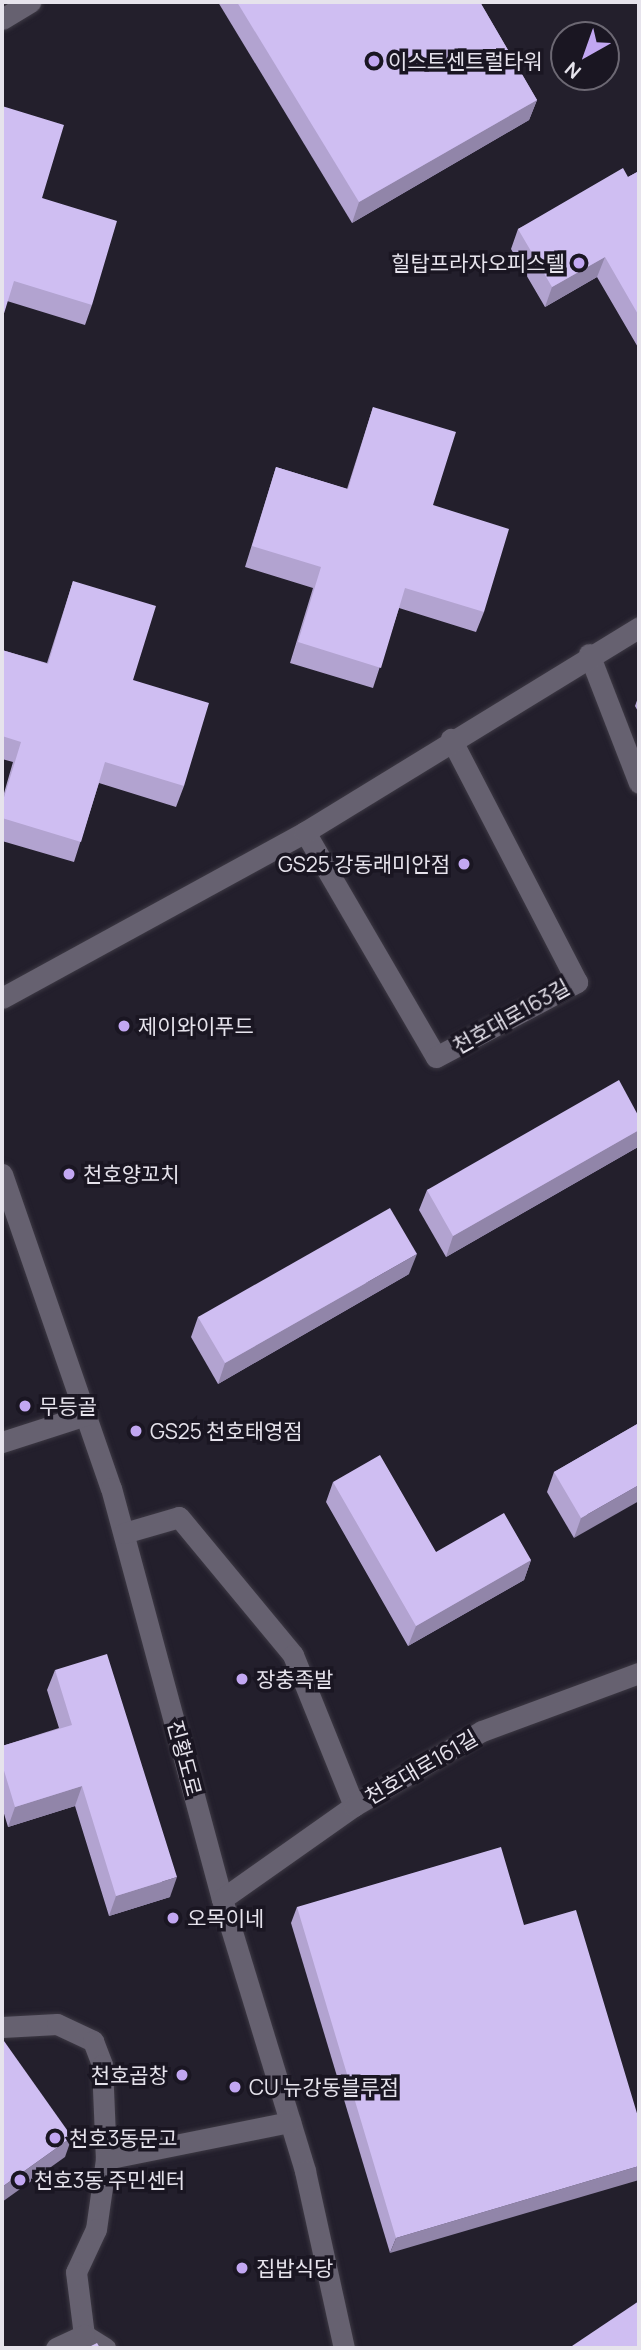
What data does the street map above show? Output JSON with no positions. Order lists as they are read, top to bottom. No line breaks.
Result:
{"streets":{"street":["천호대로163길","진황도로","천호대로161길"]},"crossings":[["진황도로","천호대로161길"]],"places":["이스트센트럴타워","힐탑프라자오피스텔","GS25 강동래미안점","제이와이푸드","천호양꼬치","무등골","GS25 천호태영점","장충족발","오목이네","천호곱창","CU 뉴강동블루점","천호3동문고","천호3동 주민센터","집밥식당"],"north":"bottom left"}
